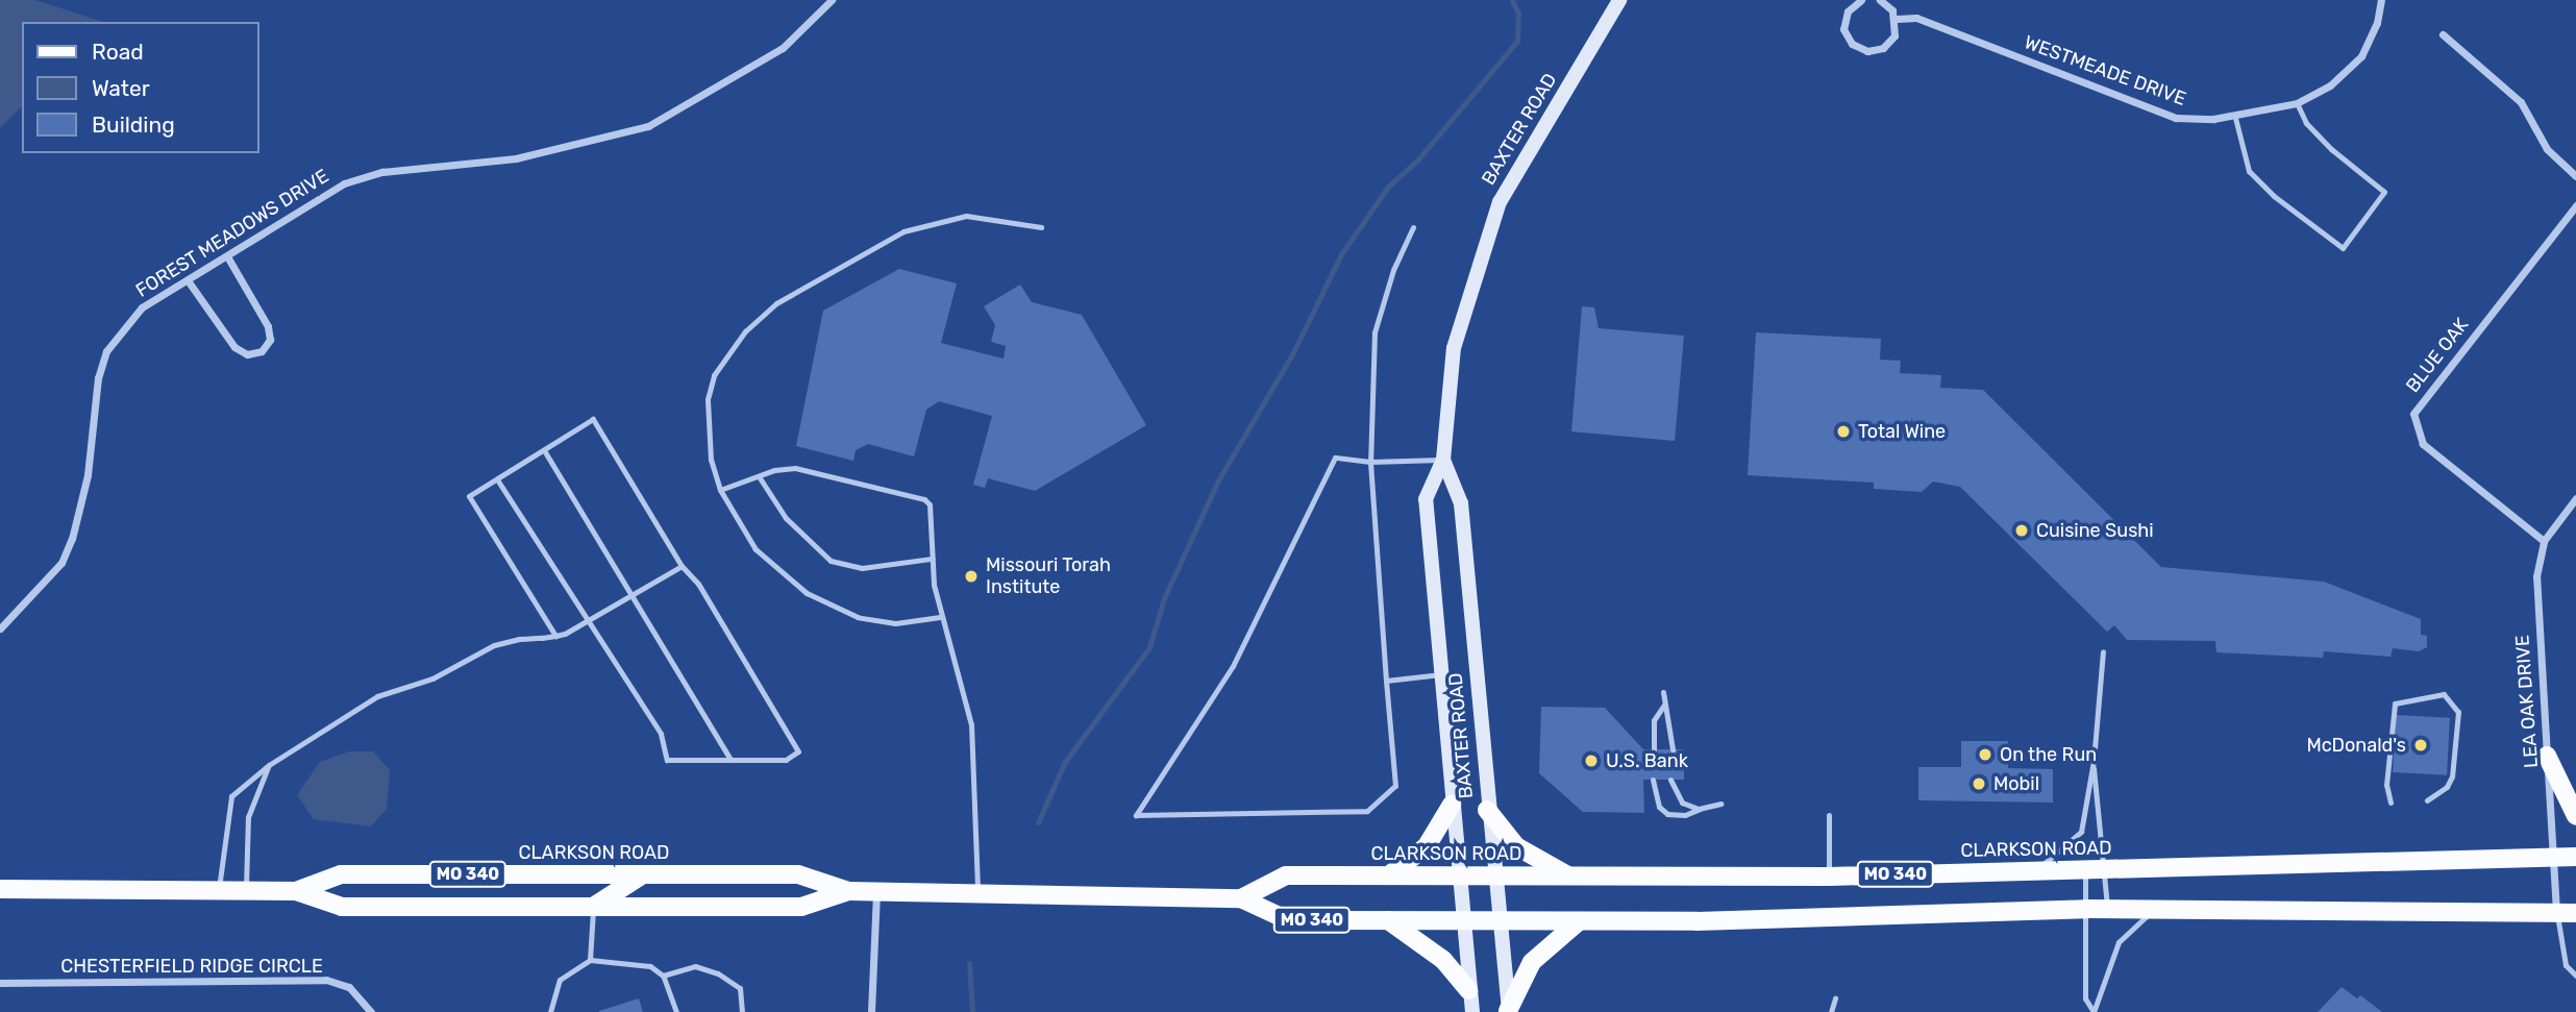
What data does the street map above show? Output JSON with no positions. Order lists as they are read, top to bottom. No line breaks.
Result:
{"streets":{"main road":["BAXTER ROAD","CLARKSON ROAD","MO 340"],"street":["WESTMEADE DRIVE","FOREST MEADOWS DRIVE","BLUE OAK","LEA OAK DRIVE","CHESTERFIELD RIDGE CIRCLE"]},"crossings":[["BAXTER ROAD","CLARKSON ROAD"],["BLUE OAK","LEA OAK DRIVE"],["LEA OAK DRIVE","CLARKSON ROAD"]],"places":["Total Wine","Cuisine Sushi","Missouri Torah Institute","McDonald's","On the Run","U.S. Bank","Mobil"],"legend":["Road","Water","Building"]}
